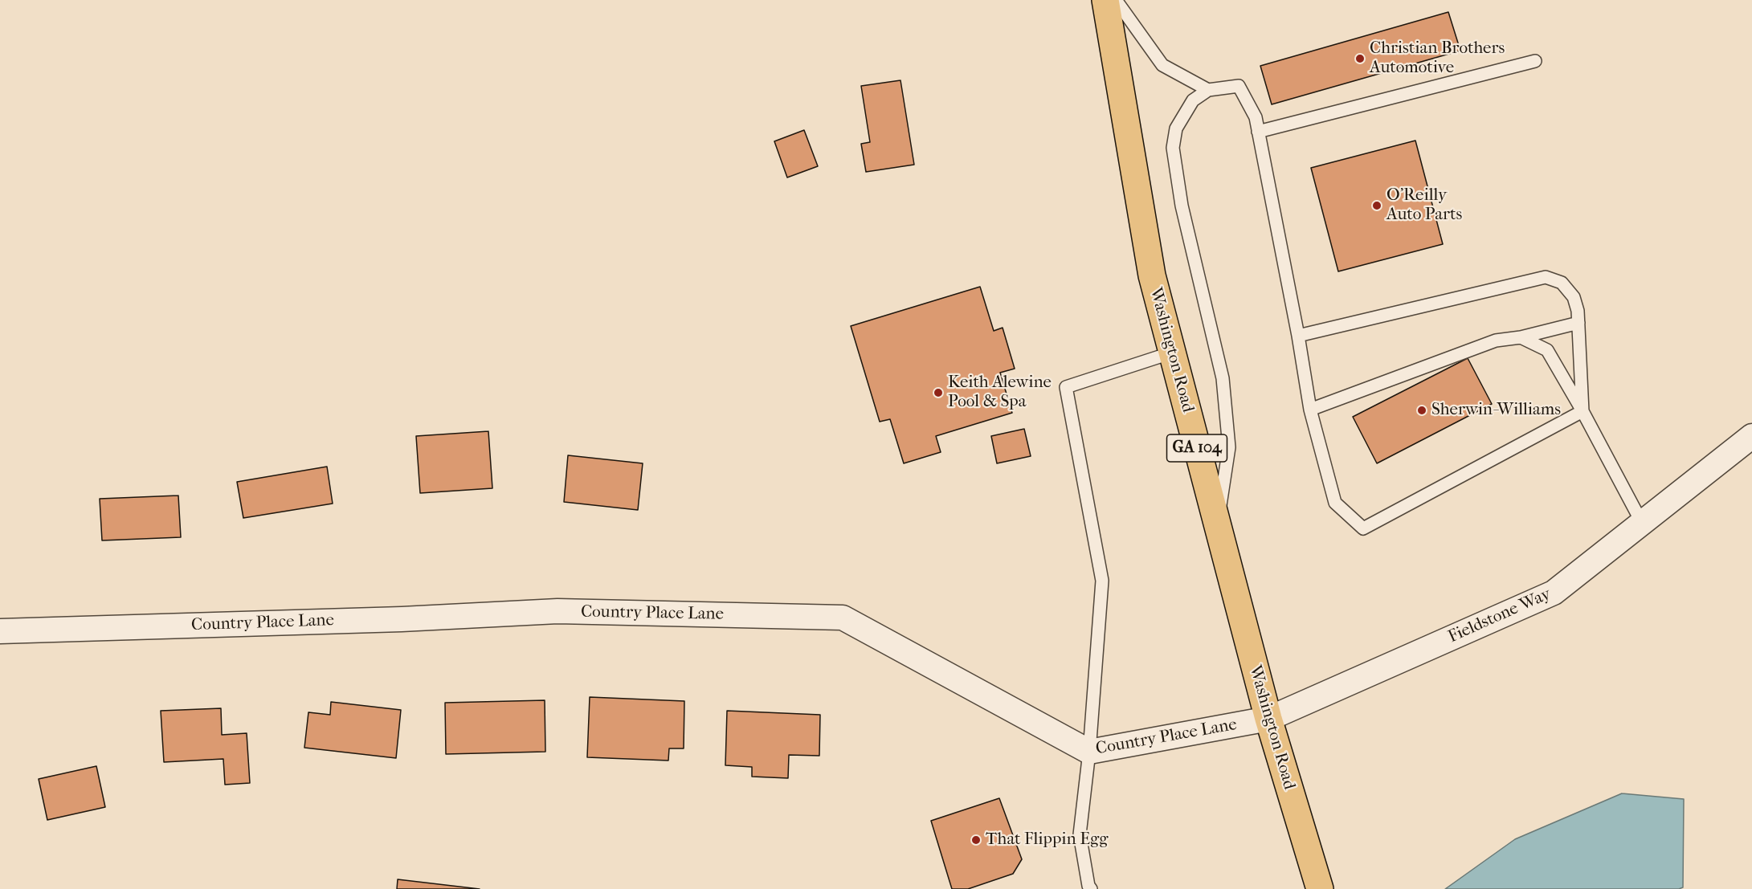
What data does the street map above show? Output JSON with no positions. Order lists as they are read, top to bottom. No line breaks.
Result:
{"streets":{"main road":["Washington Road","GA 104"],"street":["Country Place Lane","Fieldstone Way"]},"crossings":[["Washington Road","Country Place Lane"],["Washington Road","Fieldstone Way"],["Country Place Lane","Fieldstone Way"]],"places":["Christian Brothers Automotive","O'Reilly Auto Parts","Keith Alewine Pool & Spa","Sherwin-Williams","That Flippin Egg"]}
